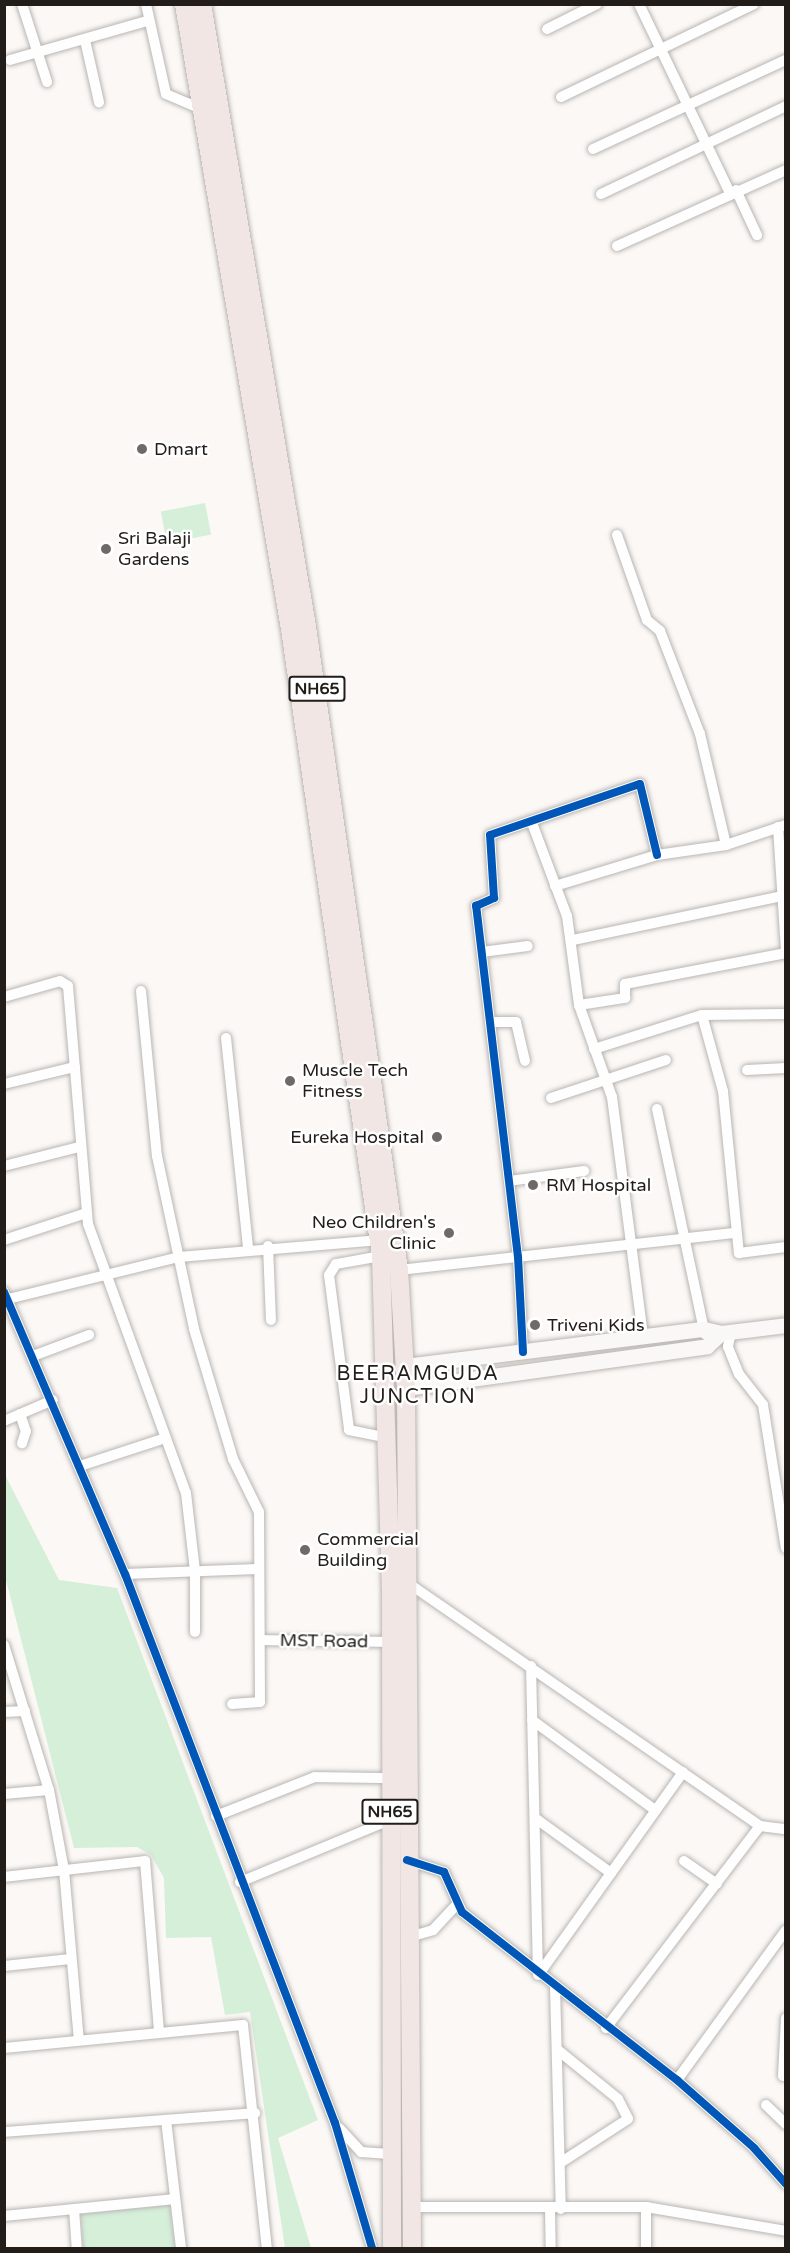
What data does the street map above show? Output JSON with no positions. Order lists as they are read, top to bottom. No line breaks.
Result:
{"streets":{"highway":["NH65"],"street":["MST Road"]},"crossings":[["NH65","MST Road"]],"districts":["BEERAMGUDA JUNCTION"],"places":["Dmart","Sri Balaji Gardens","Muscle Tech Fitness","Eureka Hospital","RM Hospital","Neo Children's Clinic","Triveni Kids","Commercial Building"]}
